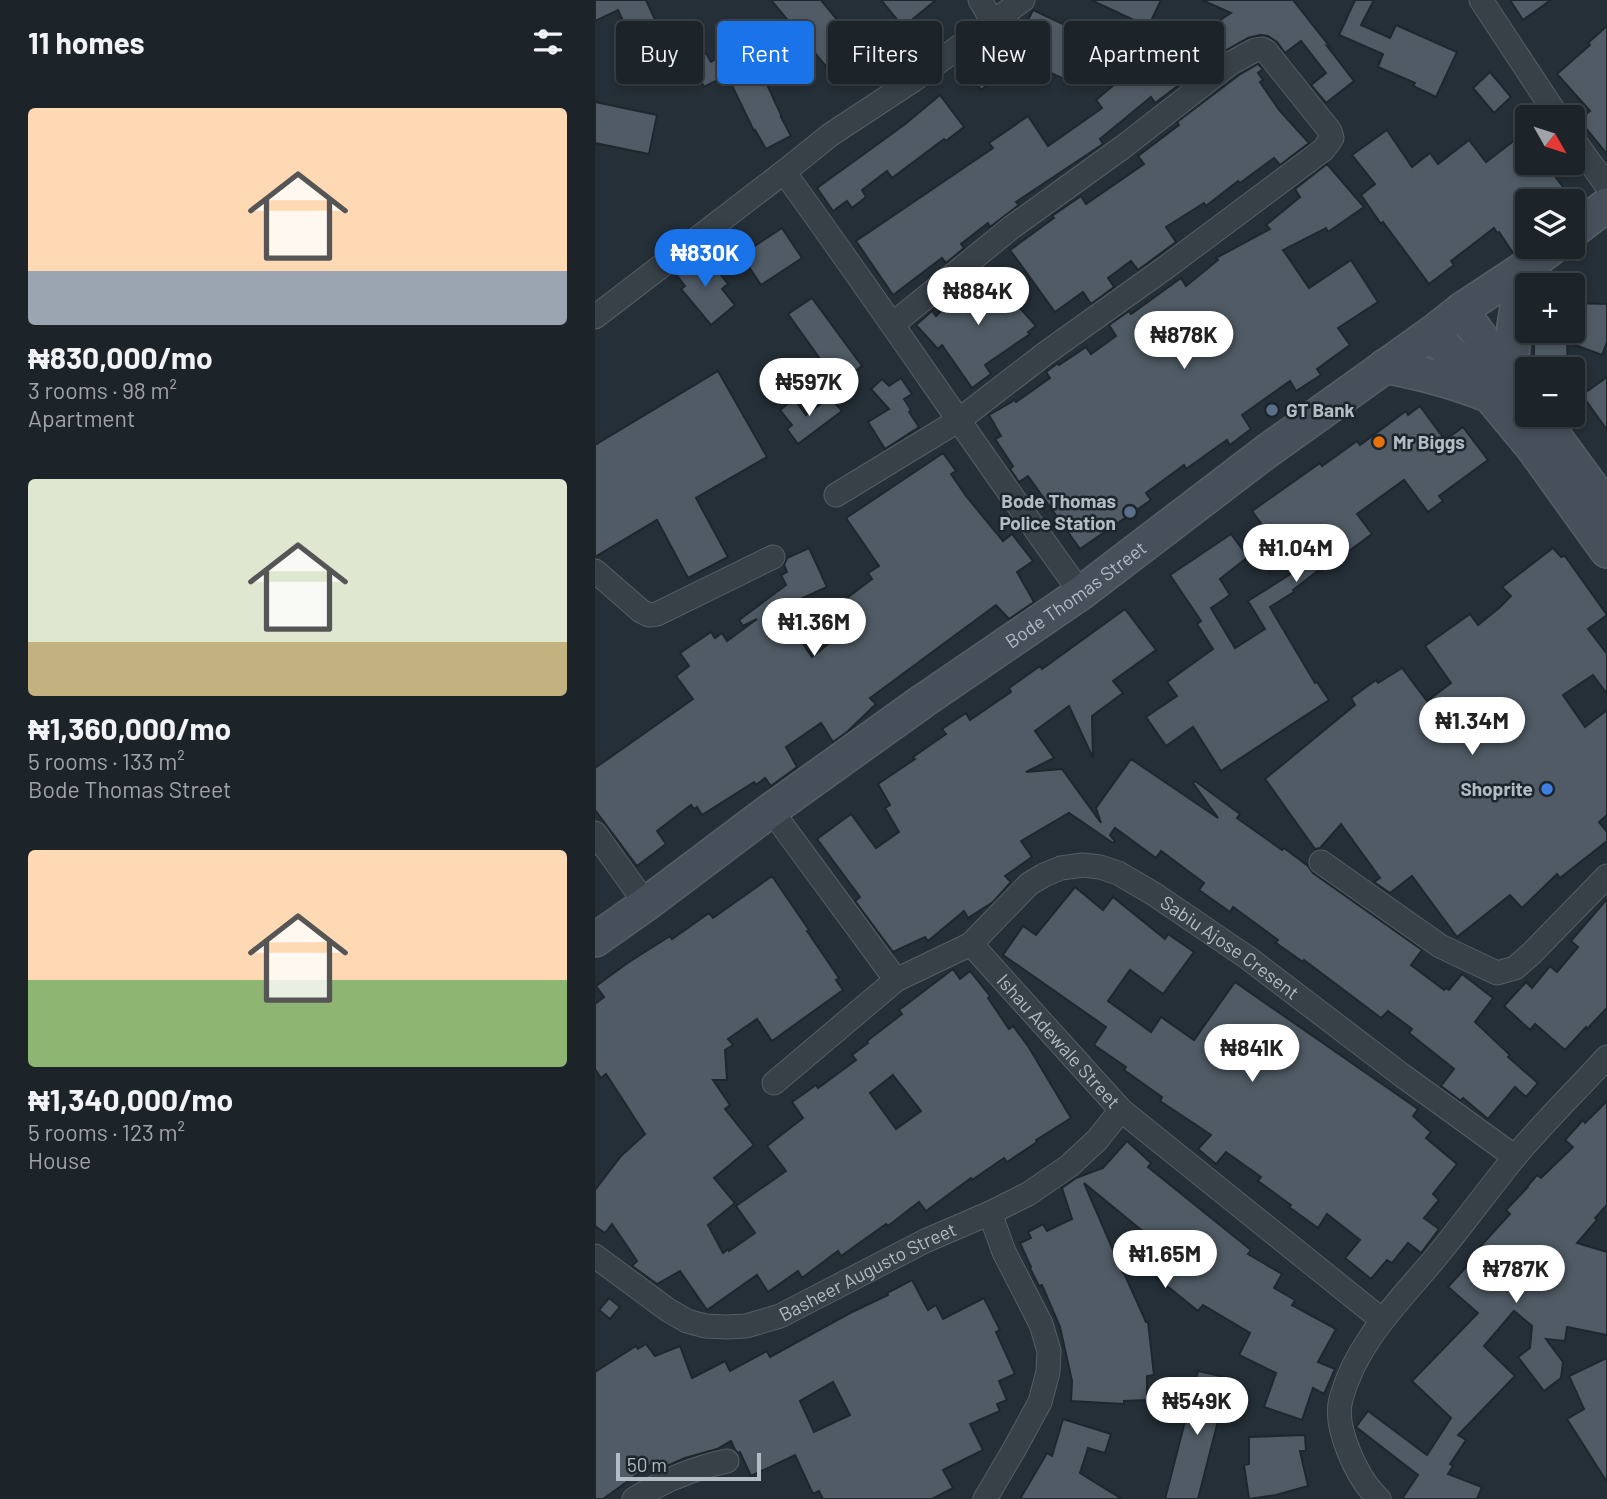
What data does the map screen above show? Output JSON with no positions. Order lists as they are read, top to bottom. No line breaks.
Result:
{"streets":{"main road":["Bode Thomas Street"],"street":["Sabiu Ajose Cresent","Ishau Adewale Street","Basheer Augusto Street"]},"crossings":[["Sabiu Ajose Cresent","Ishau Adewale Street"],["Ishau Adewale Street","Basheer Augusto Street"]],"places":["GT Bank","Mr Biggs","Bode Thomas Police Station","Shoprite"],"scale_bar":"50 m","north":"bottom right","page":{"heading":"11 homes","chip":["Buy","Rent","Filters","New","Apartment"],"list":[{"name":"₦830,000/mo","note":"3 rooms · 98 m² · Apartment"},{"name":"₦1,360,000/mo","note":"5 rooms · 133 m² · Bode Thomas Street"},{"name":"₦1,340,000/mo","note":"5 rooms · 123 m² · House"}],"map_buttons":["+","−"],"price":["₦830K","₦884K","₦878K","₦597K","₦1.04M","₦1.36M","₦1.34M","₦841K","₦1.65M","₦787K","₦549K"],"scale":"50 m"}}
